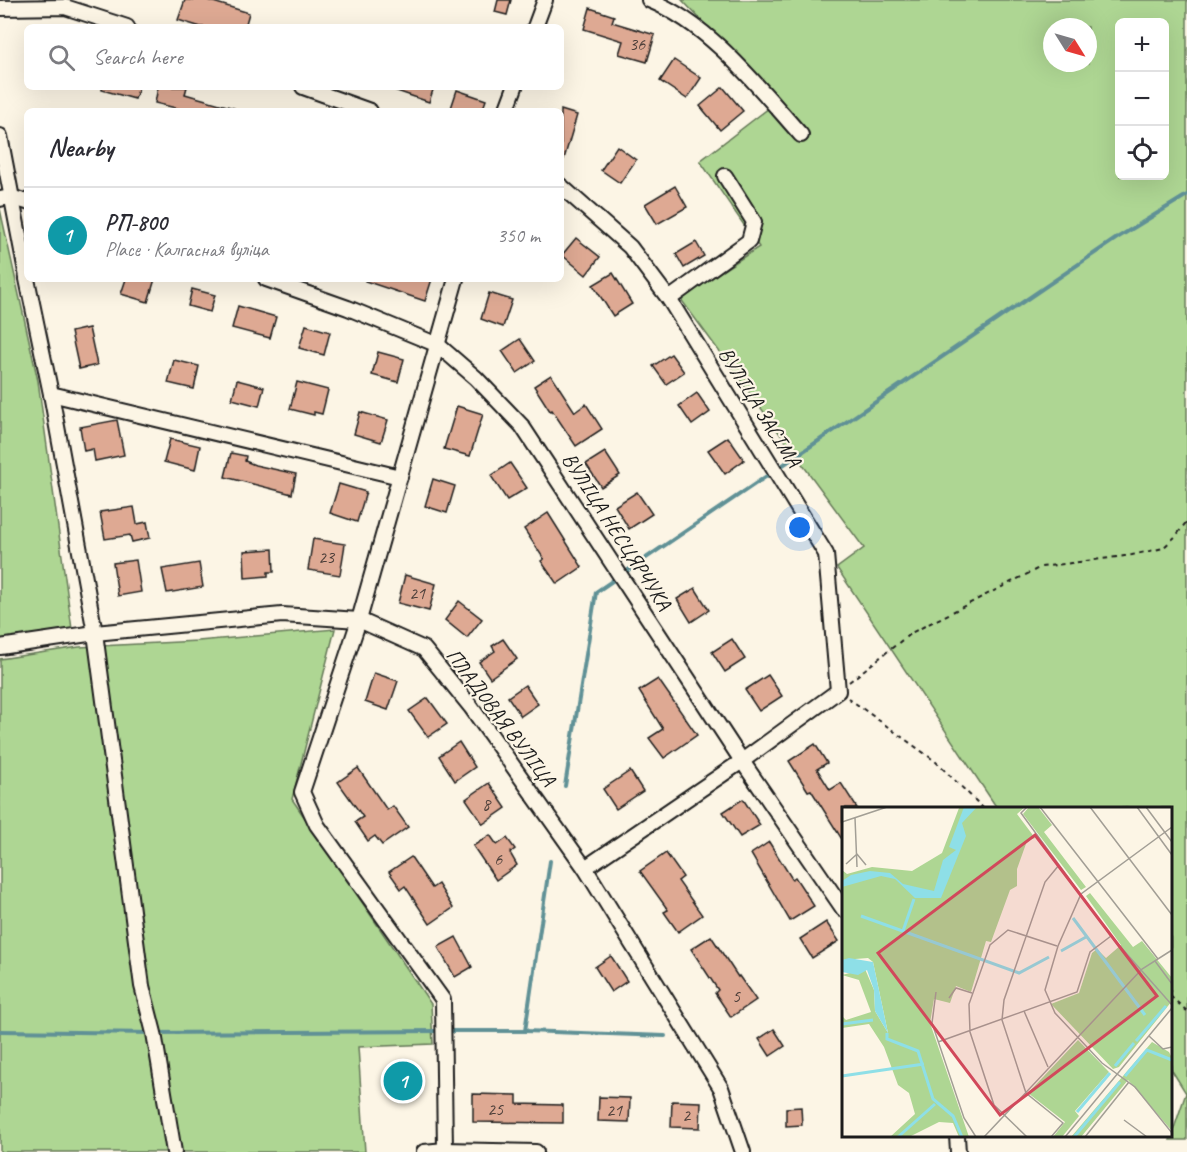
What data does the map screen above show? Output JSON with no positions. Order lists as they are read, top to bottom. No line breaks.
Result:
{"streets":{"street":["ВУЛІЦА ЗАСІМА","ВУЛІЦА НЕСЦЯРЧУКА","ПЛАДОВАЯ ВУЛІЦА"]},"house_numbers":["36","23","21","8","6","5","25","21","2"],"north":"bottom right","page":{"map_buttons":["+","−"],"search":"Search here","heading":"Nearby","list":[{"mark":"1","name":"РП-800","note":"Place · Калгасная вуліца","value":"350 m"}],"pins":"1"}}
